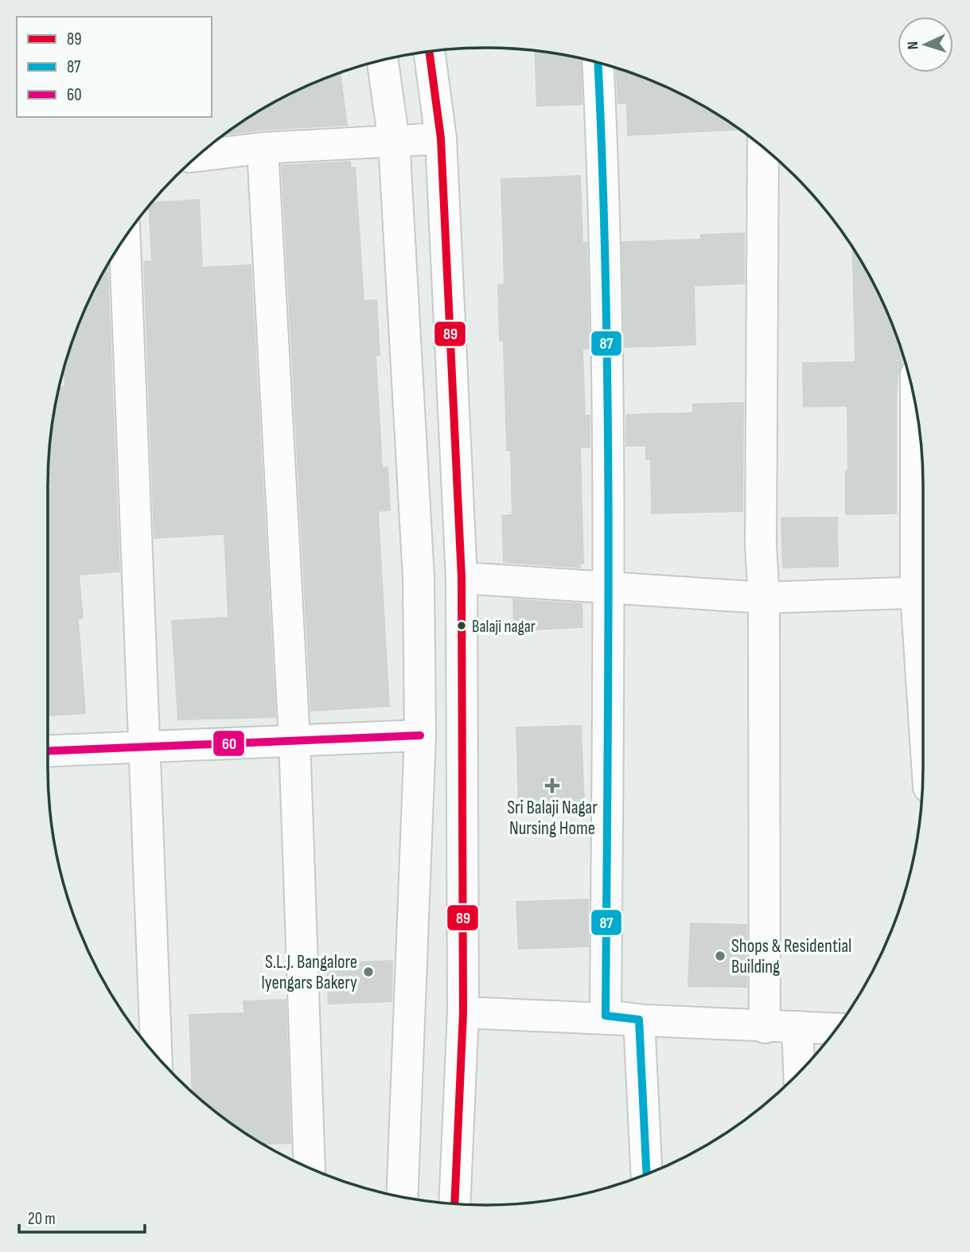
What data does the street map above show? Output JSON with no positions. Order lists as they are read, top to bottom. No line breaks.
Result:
{"places":{"other":["Balaji nagar","Shops & Residential Building","S.L.J. Bangalore Iyengars Bakery"],"health":["Sri Balaji Nagar Nursing Home"]},"lines":["transit line 89","transit line 87","transit line 60"],"legend":["89","87","60"],"scale_bar":"20 m","north":"left"}
